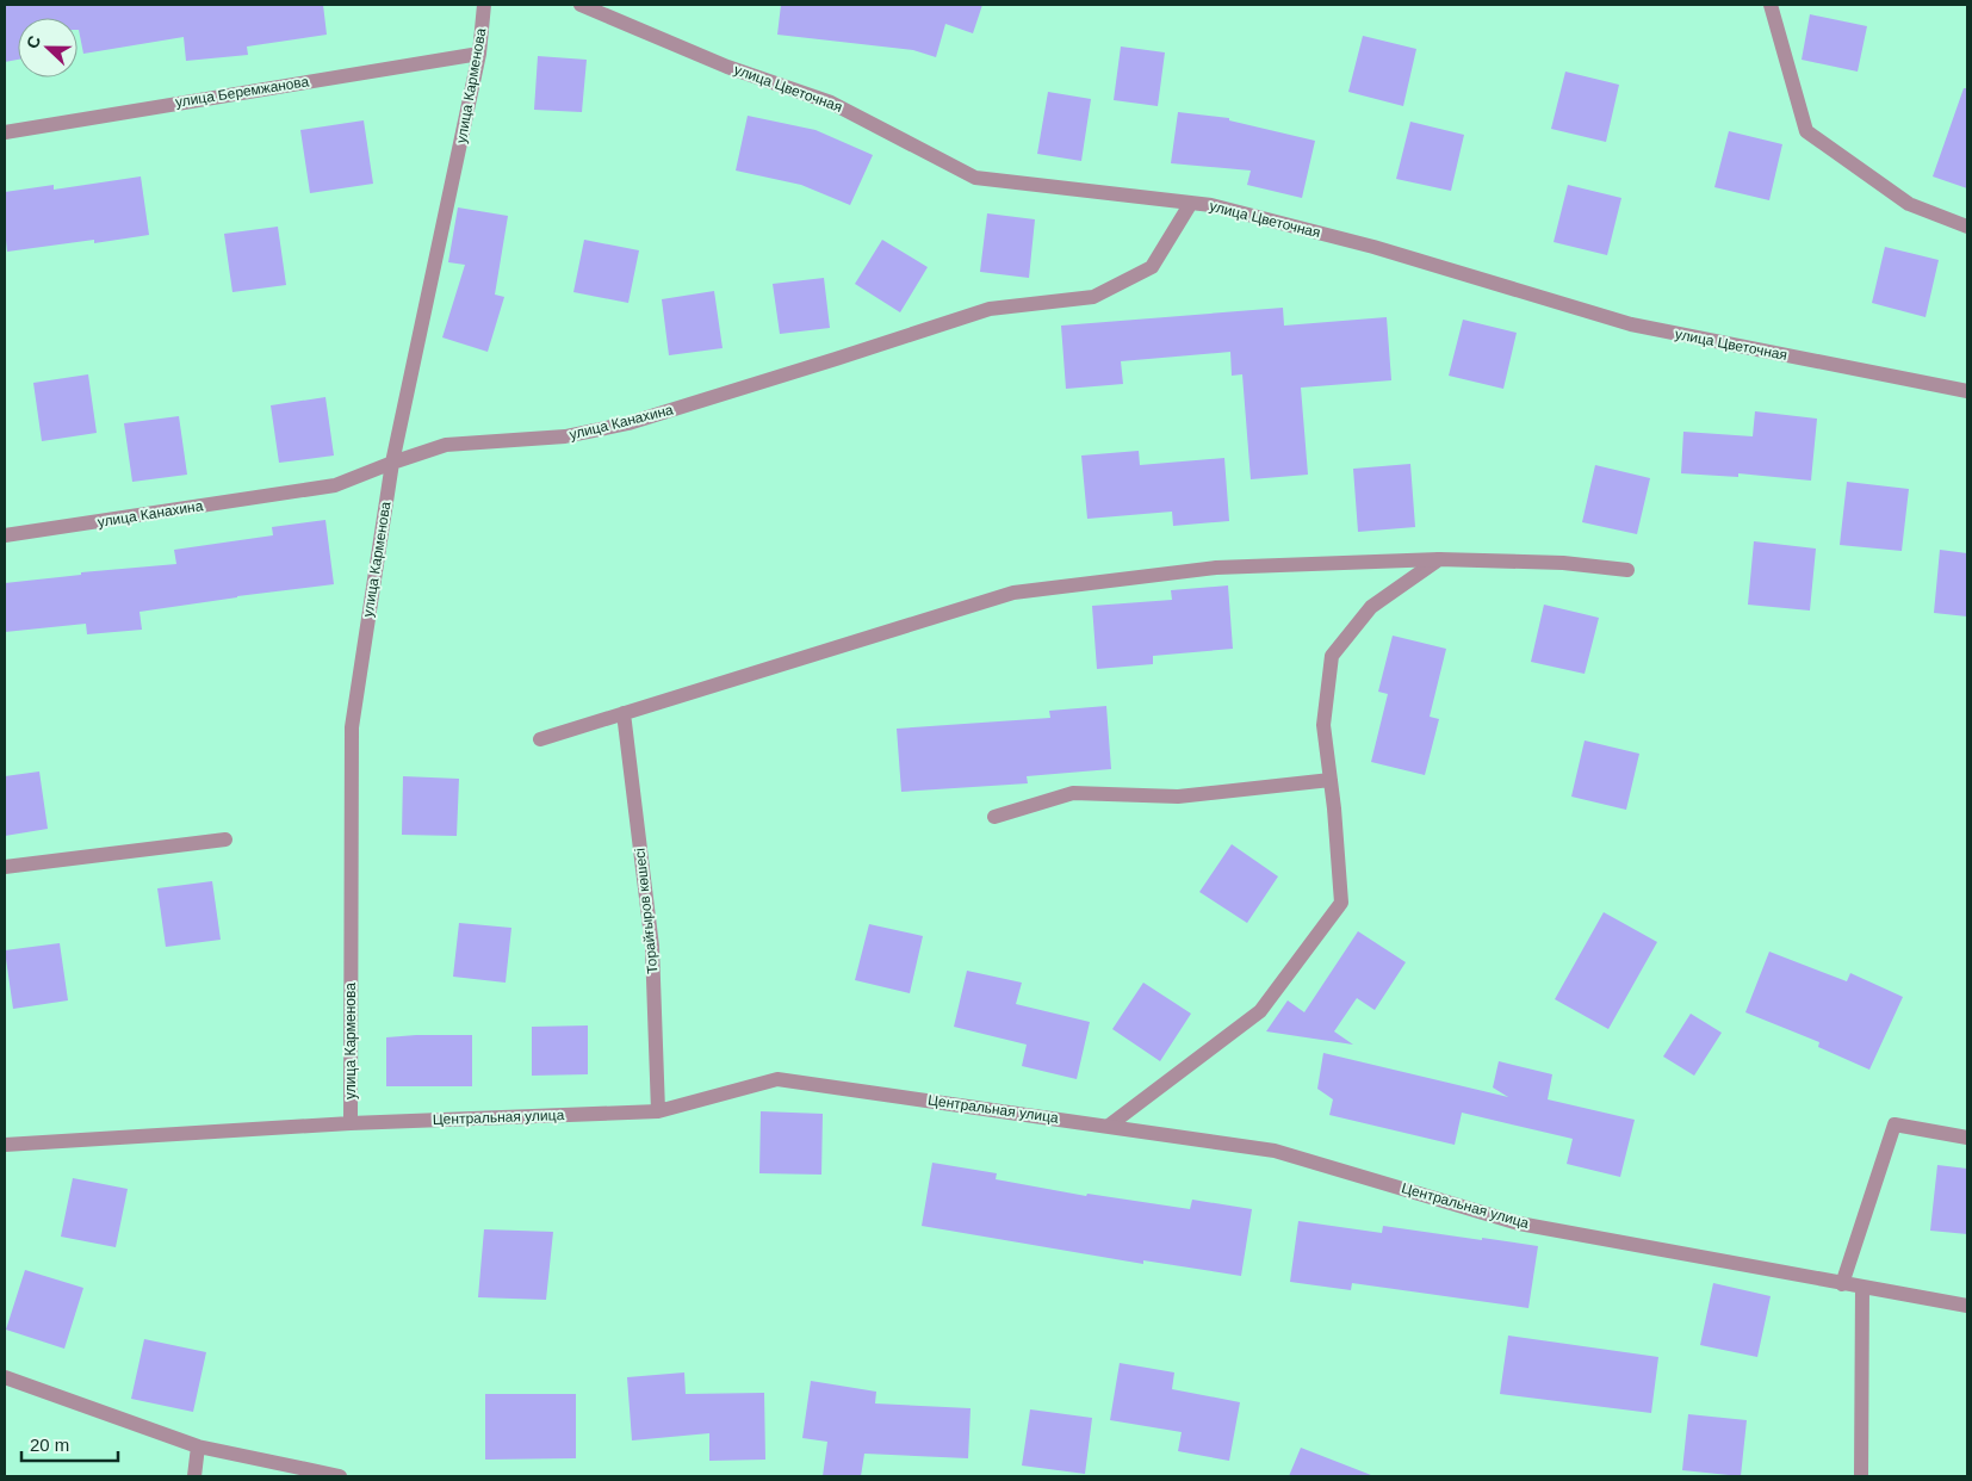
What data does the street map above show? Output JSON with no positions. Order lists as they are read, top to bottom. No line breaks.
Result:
{"streets":{"street":["улица Карменова","улица Цветочная","улица Беремжанова","улица Канахина","Торайғыров көшесі","Центральная улица"]},"crossings":[["улица Карменова","улица Беремжанова"],["улица Карменова","улица Канахина"],["улица Карменова","Центральная улица"],["улица Цветочная","улица Канахина"],["Торайғыров көшесі","Центральная улица"]],"scale_bar":"20 m","north":"left"}
